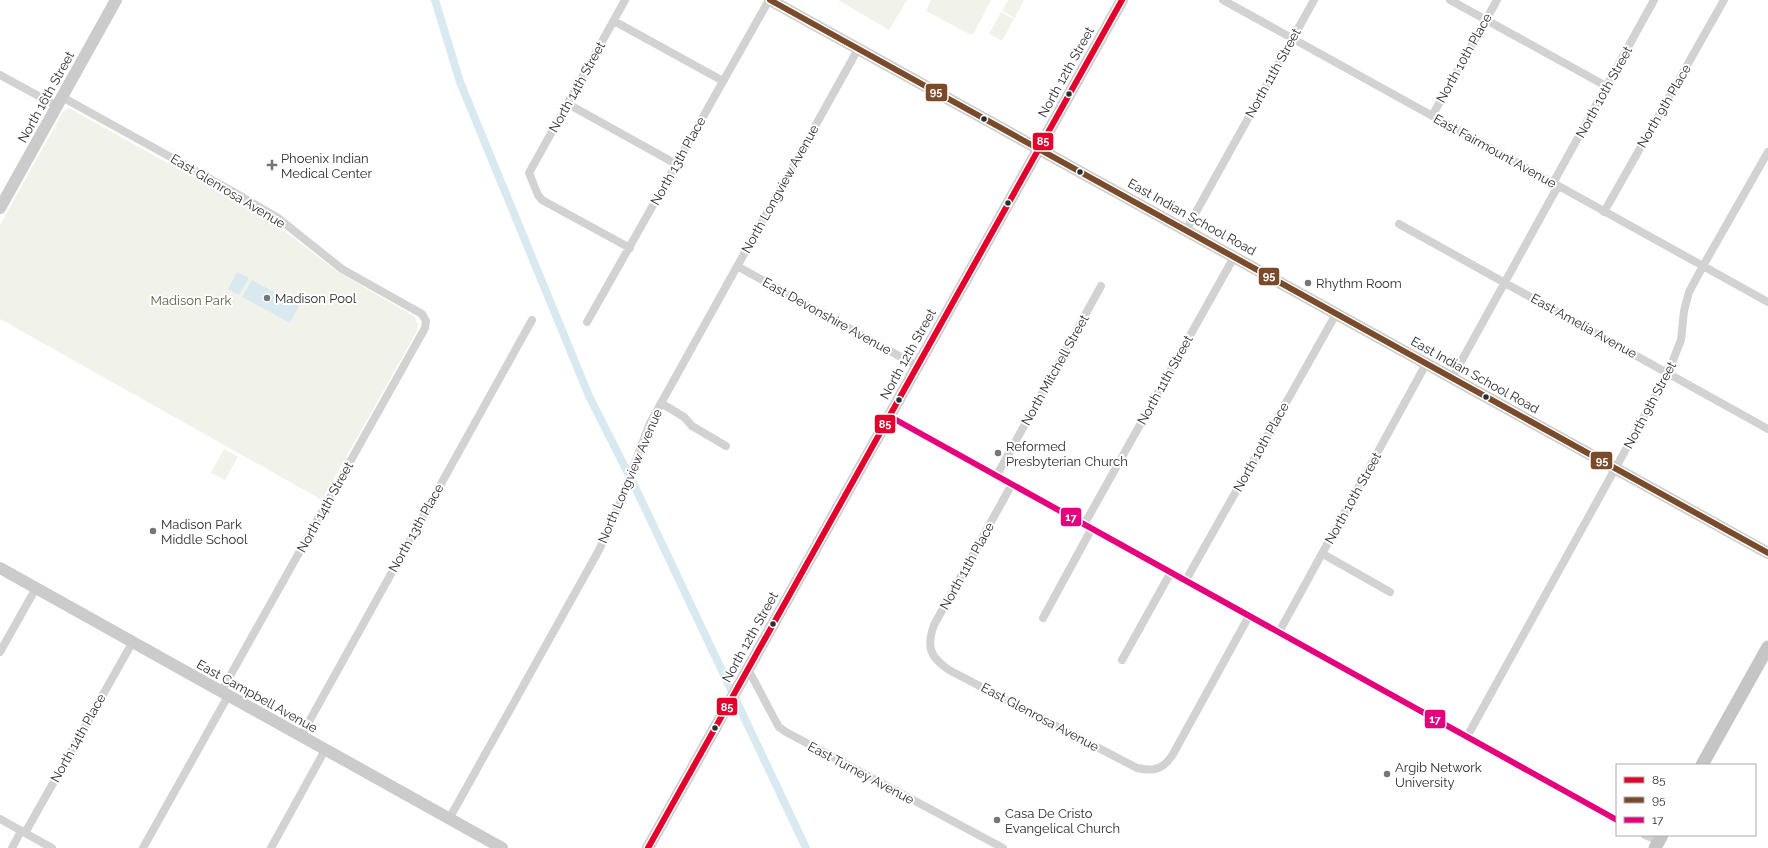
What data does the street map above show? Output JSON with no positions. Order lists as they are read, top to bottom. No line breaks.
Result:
{"streets":{"street":["North 10th Place","North 12th Street","North 11th Street","North 14th Street","North 10th Street","North 16th Street","North 9th Place","East Fairmount Avenue","North 13th Place","North Longview Avenue","East Glenrosa Avenue","East Indian School Road","East Devonshire Avenue","East Amelia Avenue","North Mitchell Street","North 9th Street","North 11th Place","East Campbell Avenue","North 14th Place","East Turney Avenue"]},"crossings":[["North 10th Place","East Fairmount Avenue"],["North 10th Place","East Indian School Road"],["North 12th Street","East Indian School Road"],["North 12th Street","East Devonshire Avenue"],["North 12th Street","East Turney Avenue"],["North 11th Street","East Fairmount Avenue"],["North 11th Street","East Indian School Road"],["North 14th Street","North 13th Place"],["North 14th Street","East Glenrosa Avenue"],["North 14th Street","East Campbell Avenue"],["North 10th Street","East Fairmount Avenue"],["North 10th Street","East Indian School Road"],["North 10th Street","East Amelia Avenue"],["North 16th Street","East Glenrosa Avenue"],["North 9th Place","East Fairmount Avenue"],["East Fairmount Avenue","North 9th Street"],["North 13th Place","East Indian School Road"],["North 13th Place","East Campbell Avenue"],["North Longview Avenue","East Indian School Road"],["North Longview Avenue","East Devonshire Avenue"],["North Longview Avenue","East Campbell Avenue"],["East Glenrosa Avenue","North 11th Place"],["East Indian School Road","North 9th Street"],["East Amelia Avenue","North 9th Street"],["East Campbell Avenue","North 14th Place"]],"parks":["Madison Park"],"places":{"health":["Phoenix Indian Medical Center"],"other":["Rhythm Room","Madison Pool","Reformed Presbyterian Church","Madison Park Middle School","Argib Network University","Casa De Cristo Evangelical Church"]},"lines":["transit line 85","transit line 95","transit line 17"],"legend":["85","95","17"]}
